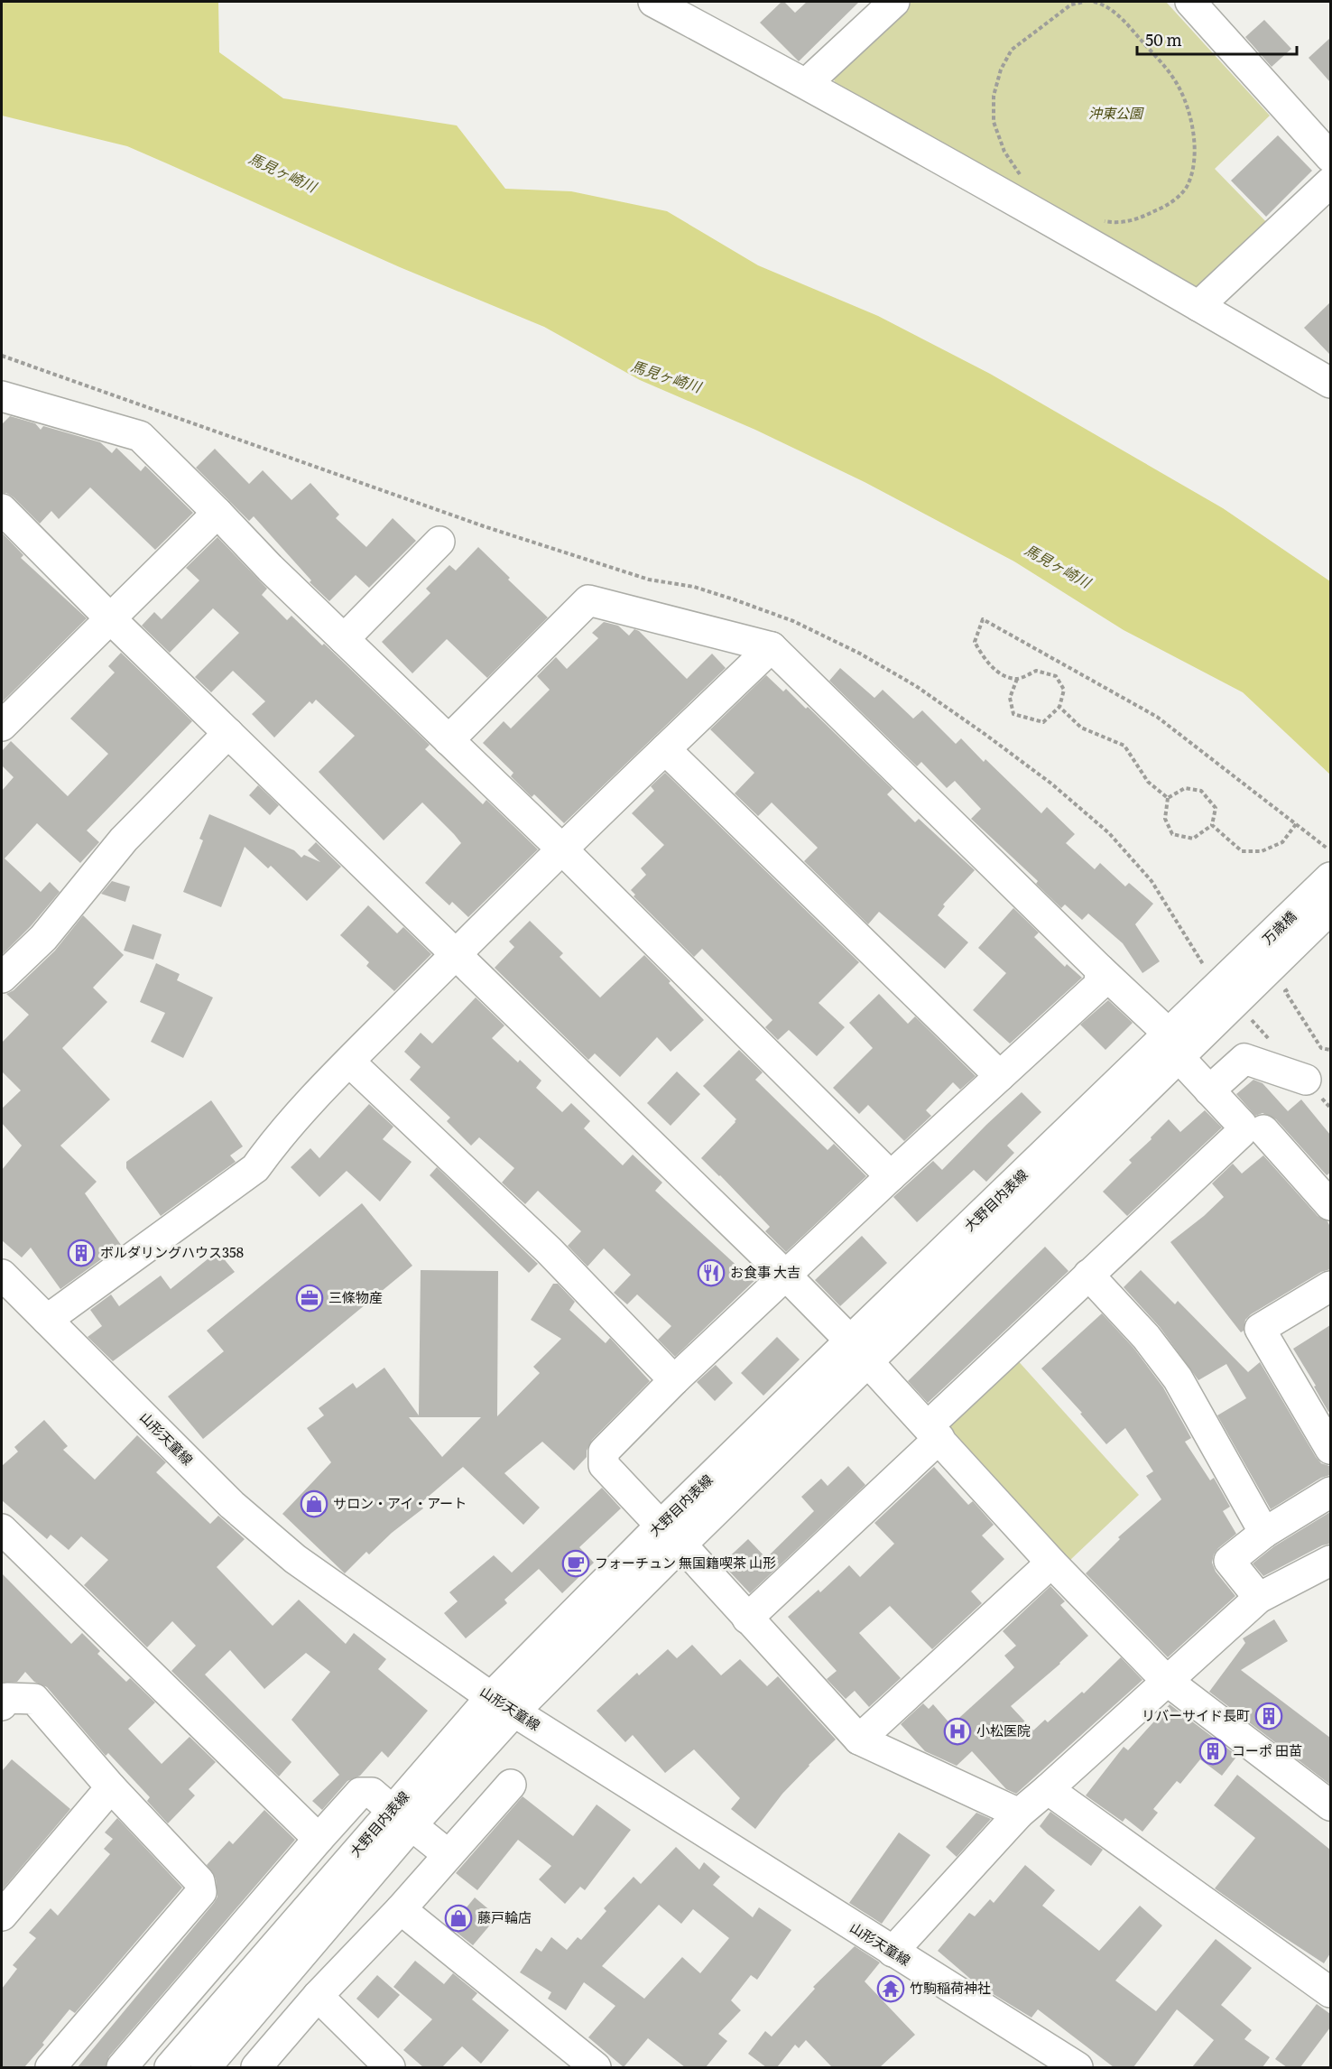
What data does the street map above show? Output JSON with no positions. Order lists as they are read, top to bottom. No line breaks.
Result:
{"streets":{"main road":["万歳橋","大野目内表線","山形天童線"]},"crossings":[["万歳橋","大野目内表線"],["大野目内表線","山形天童線"]],"water":["馬見ヶ崎川"],"parks":["沖東公園"],"places":{"building":["ボルダリングハウス358","リバーサイド長町","コーポ 田苗"],"restaurant":["お食事 大吉"],"office":["三條物産"],"shop":["サロン・アイ・アート","藤戸輪店"],"cafe":["フォーチュン 無国籍喫茶 山形"],"hospital":["小松医院"],"temple":["竹駒稲荷神社"]},"scale_bar":"50 m"}
